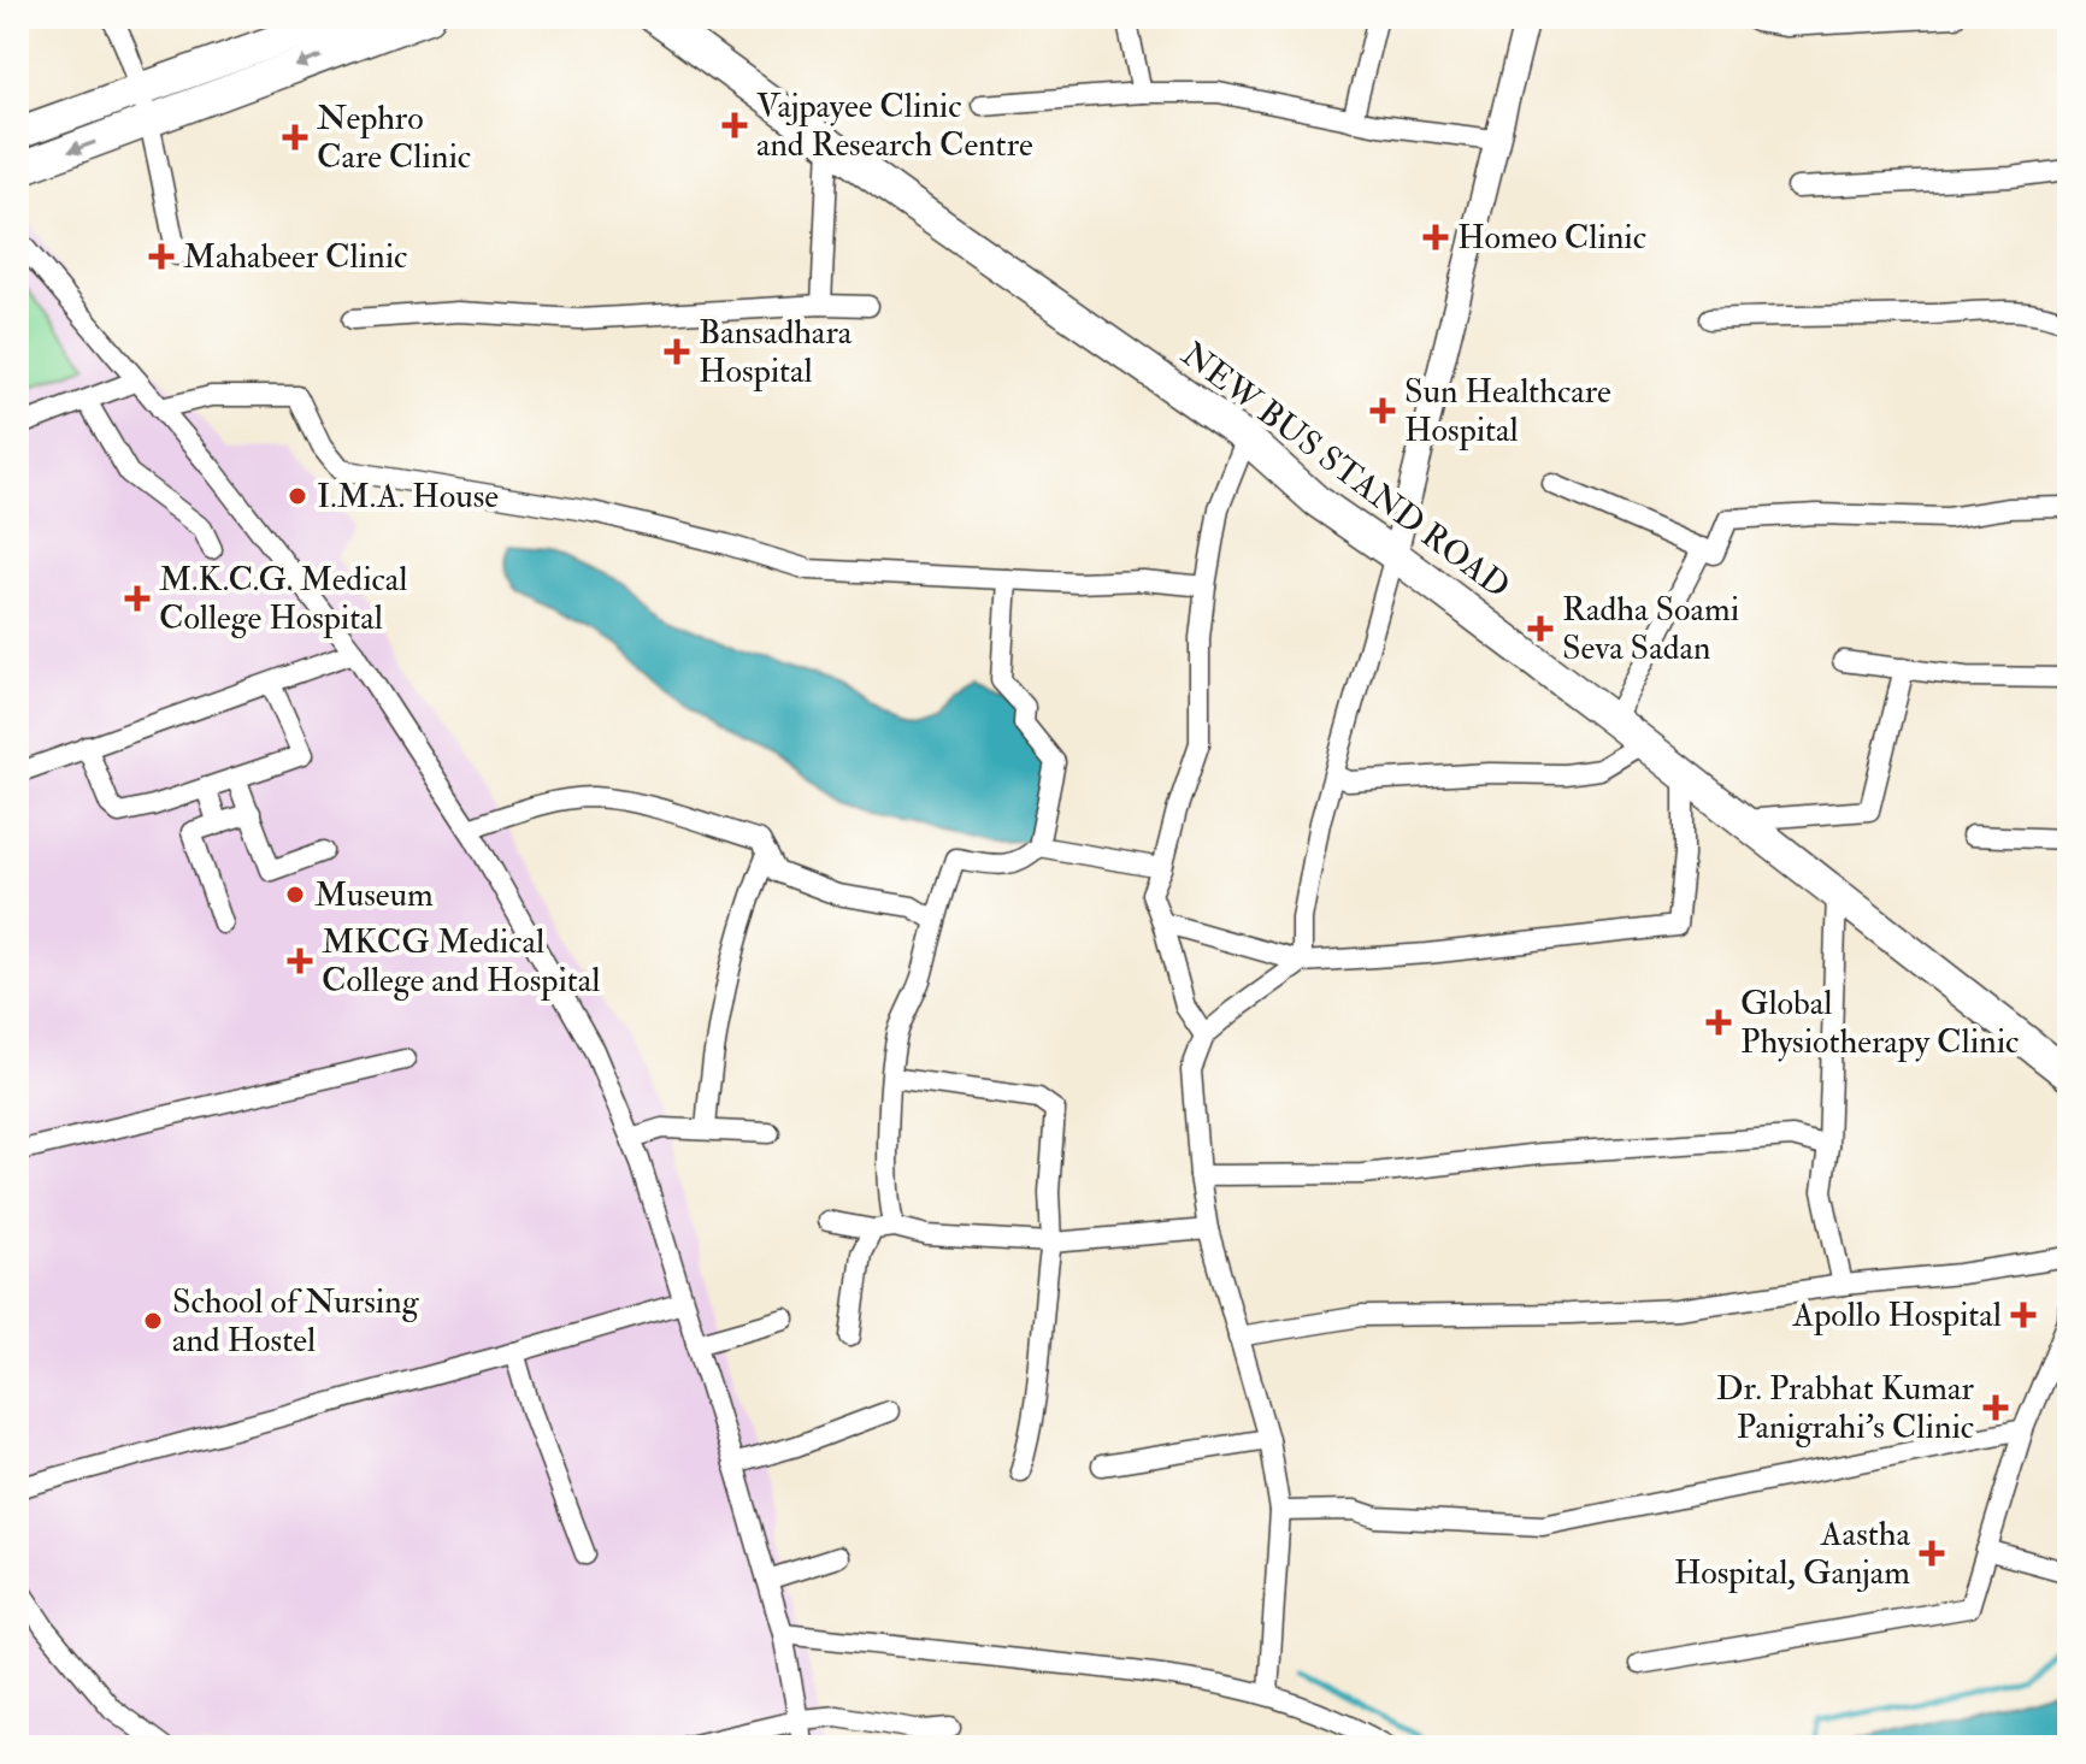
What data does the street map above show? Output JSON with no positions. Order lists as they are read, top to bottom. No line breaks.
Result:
{"streets":{"highway":["NEW BUS STAND ROAD"]},"places":{"health":["Vajpayee Clinic and Research Centre","Nephro Care Clinic","Homeo Clinic","Mahabeer Clinic","Bansadhara Hospital","Sun Healthcare Hospital","M.K.C.G. Medical College Hospital","Radha Soami Seva Sadan","MKCG Medical College and Hospital","Global Physiotherapy Clinic","Apollo Hospital","Dr. Prabhat Kumar Panigrahi's Clinic","Aastha Hospital, Ganjam"],"other":["I.M.A. House","Museum","School of Nursing and Hostel"]}}
